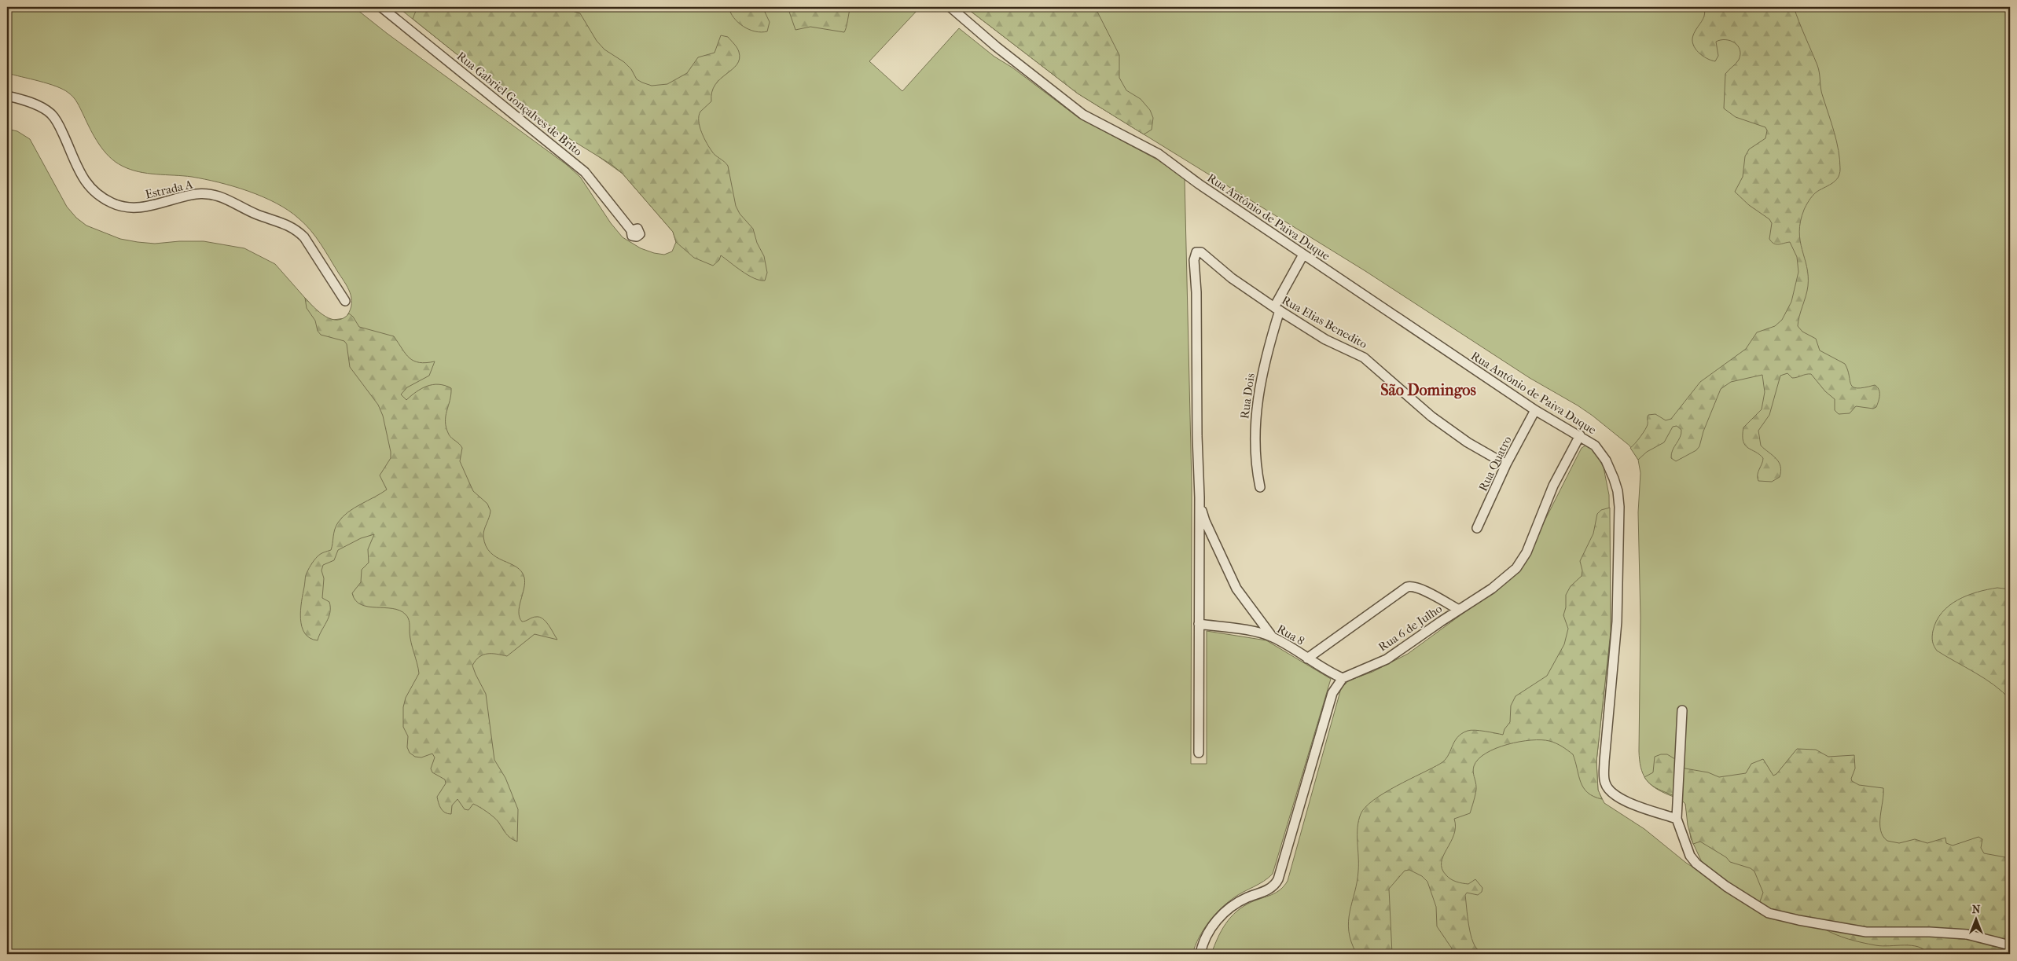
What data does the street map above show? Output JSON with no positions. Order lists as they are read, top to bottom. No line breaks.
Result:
{"streets":{"street":["Rua Gabriel Gonçalves de Brito","Estrada A","Rua Antônio de Paiva Duque","Rua Elias Benedito","Rua Dois","Rua Quatro","Rua 6 de Julho","Rua 8"]},"crossings":[["Rua Antônio de Paiva Duque","Rua Dois"],["Rua Antônio de Paiva Duque","Rua Quatro"],["Rua Antônio de Paiva Duque","Rua 6 de Julho"],["Rua Elias Benedito","Rua Dois"],["Rua Elias Benedito","Rua Quatro"],["Rua 6 de Julho","Rua 8"]],"districts":["São Domingos"],"north":"top"}
